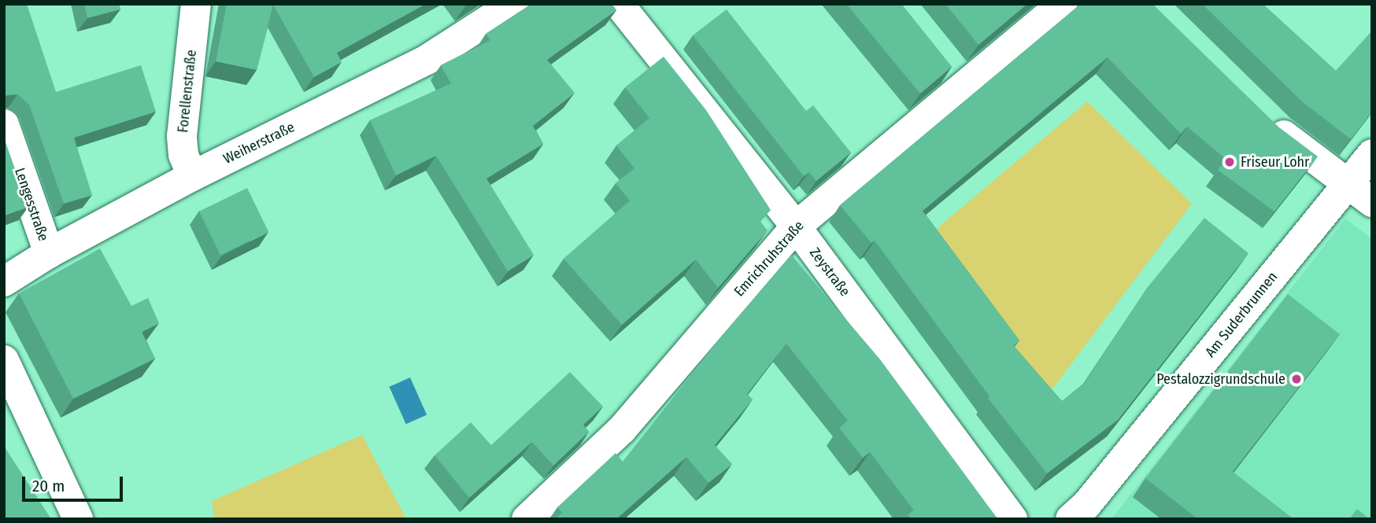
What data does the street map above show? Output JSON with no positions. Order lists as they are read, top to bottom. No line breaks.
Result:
{"streets":{"street":["Forellenstraße","Weiherstraße","Lengesstraße","Emrichruhstraße","Zeystraße","Am Suderbrunnen"]},"crossings":[["Forellenstraße","Weiherstraße"],["Weiherstraße","Lengesstraße"],["Emrichruhstraße","Zeystraße"]],"places":["Friseur Lohr","Pestalozzigrundschule"],"scale_bar":"20 m"}
